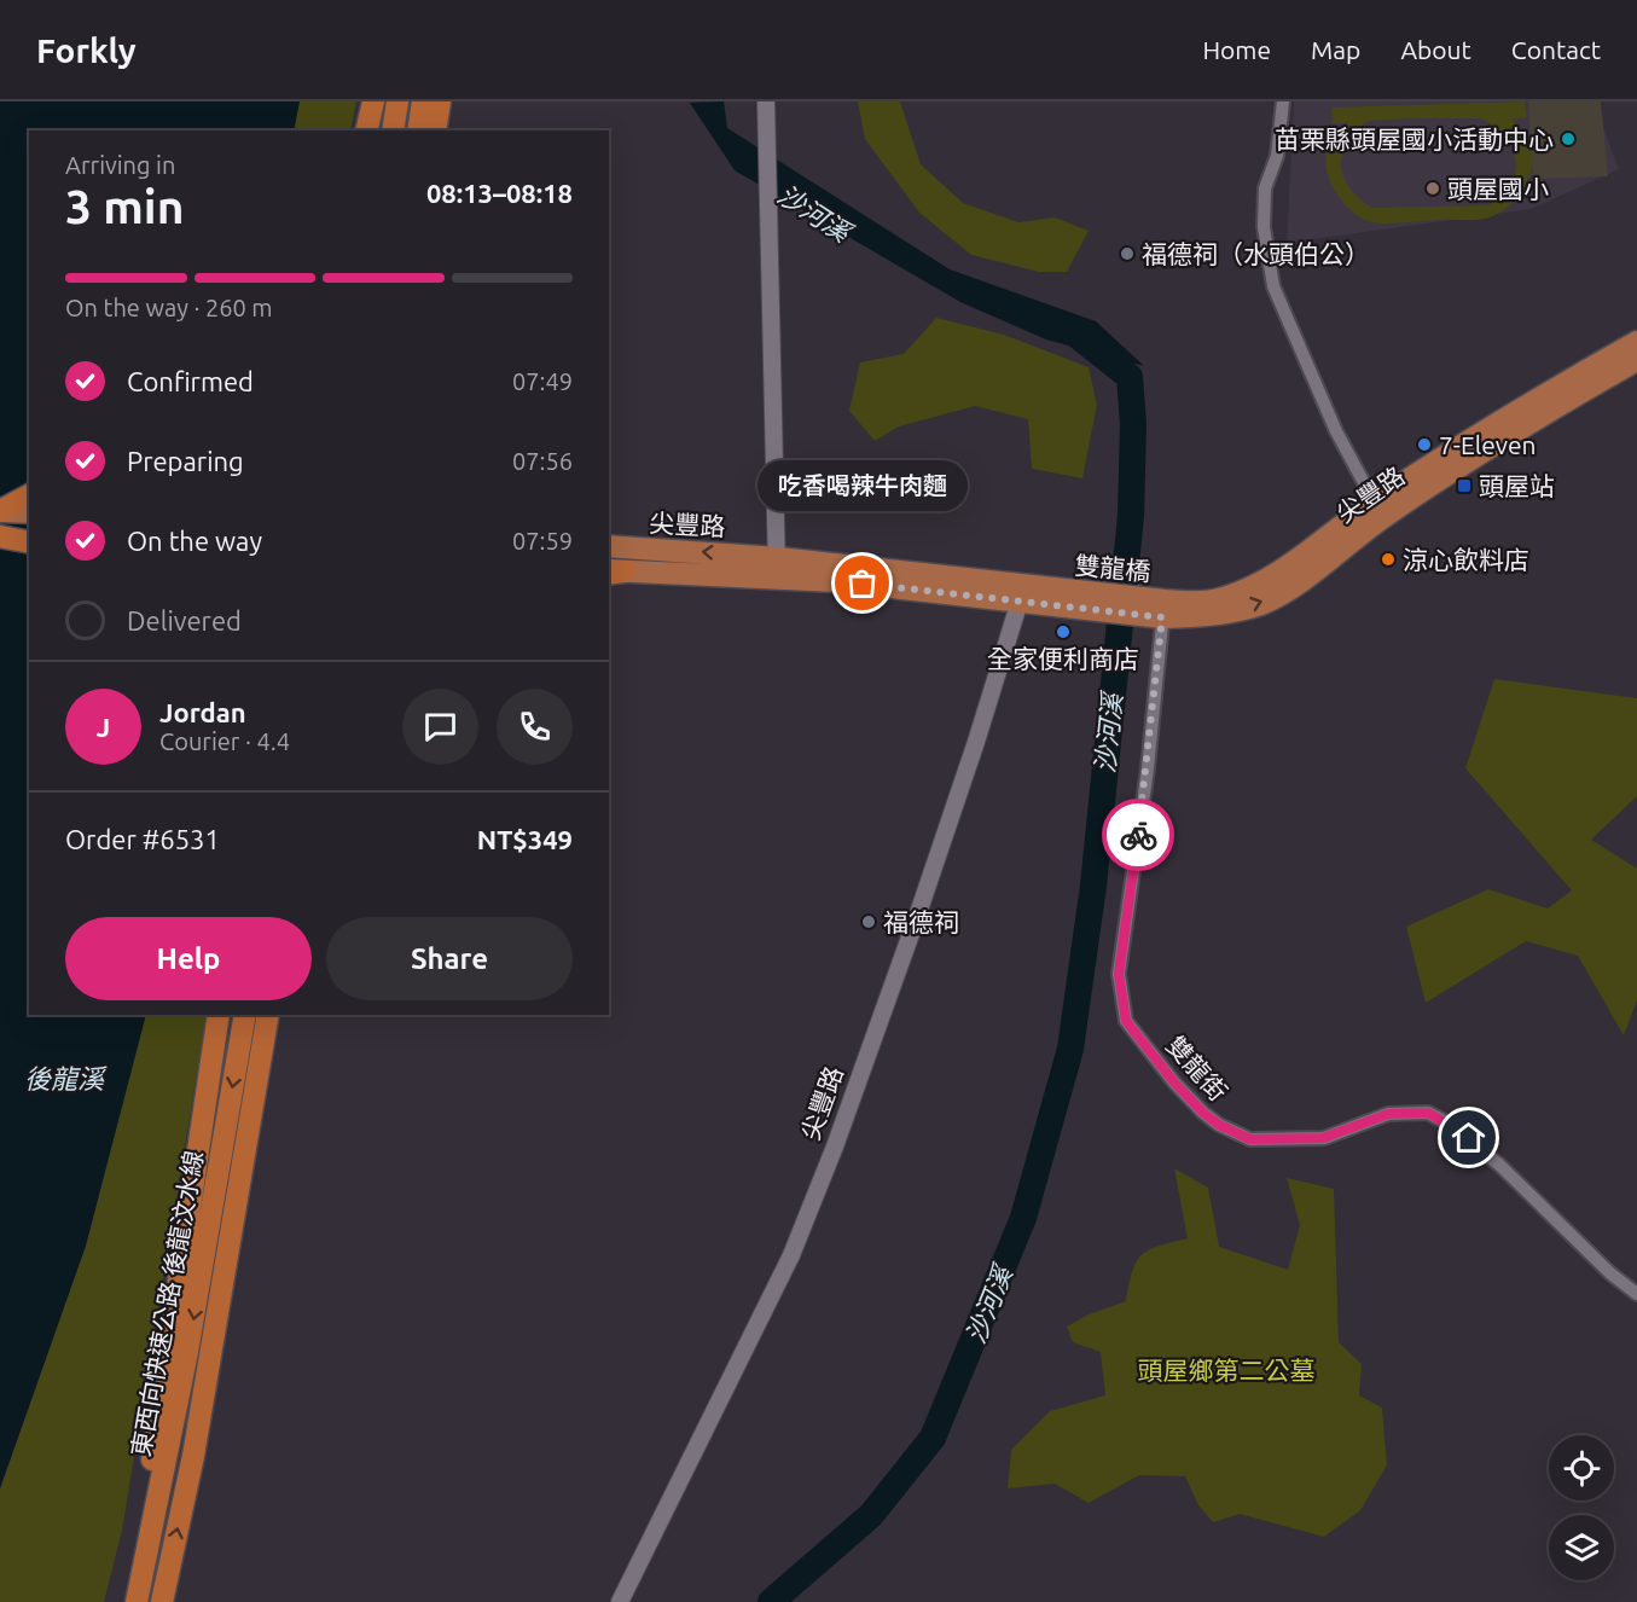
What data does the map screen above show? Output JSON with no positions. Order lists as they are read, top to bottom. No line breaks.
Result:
{"streets":{"highway":["東西向快速公路 後龍汶水線"],"main road":["尖豐路","雙龍橋"],"street":["雙龍街"]},"crossings":[["尖豐路","雙龍橋"],["尖豐路","雙龍街"],["雙龍橋","雙龍街"]],"water":["沙河溪","後龍溪"],"parks":["頭屋鄉第二公墓"],"places":{"other":["苗栗縣頭屋國小活動中心","頭屋國小","福德祠（水頭伯公）","7-Eleven","涼心飲料店","吃香喝辣牛肉麵","全家便利商店","福德祠"],"transit":["頭屋站"]},"page":{"header":"Forkly","nav":["Home","Map","About","Contact"],"heading":["3 min","Arriving in","08:13–08:18"],"panel":["Jordan","Courier · 4.4","Order #6531","NT$349"],"bar":"On the way · 260 m","list":[["Confirmed","07:49"],["Preparing","07:56"],["On the way","07:59"],"Delivered"],"bubble":"吃香喝辣牛肉麵","round":"J","buttons":["Help","Share"]}}
